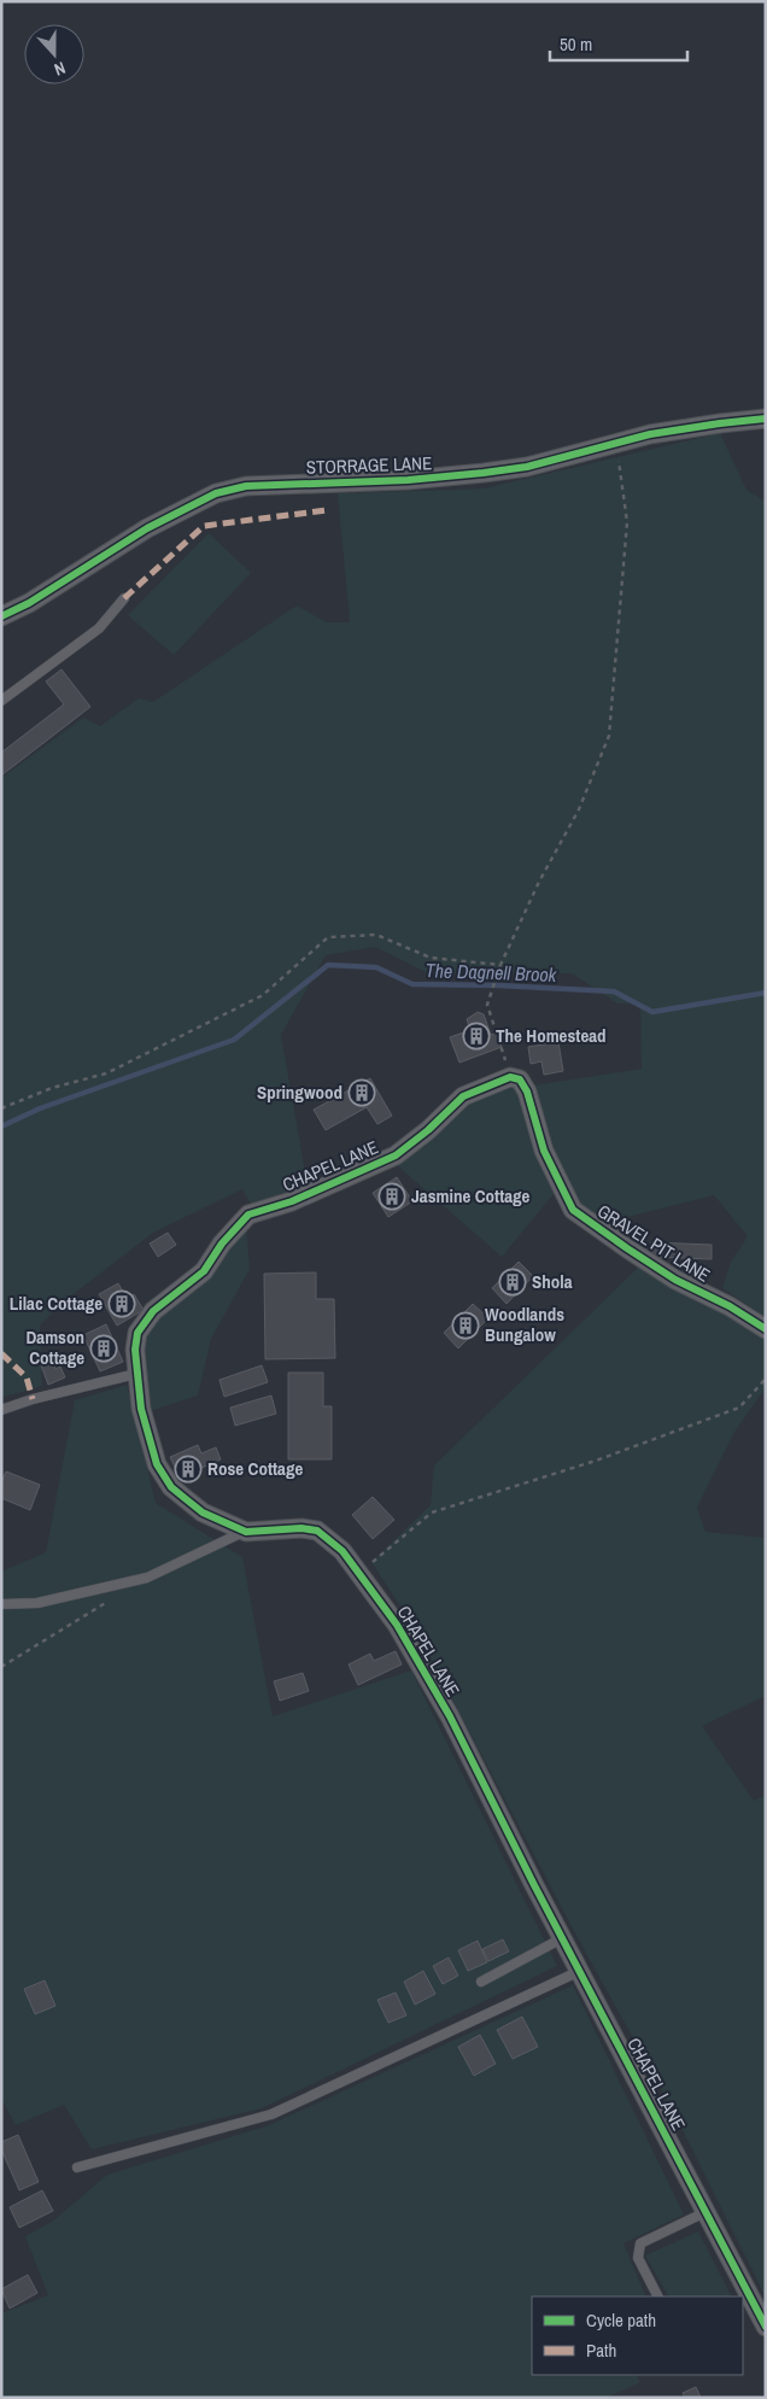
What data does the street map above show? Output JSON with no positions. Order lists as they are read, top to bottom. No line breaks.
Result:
{"streets":{"street":["STORRAGE LANE","CHAPEL LANE","GRAVEL PIT LANE"]},"crossings":[["CHAPEL LANE","GRAVEL PIT LANE"]],"water":["The Dagnell Brook"],"places":{"building":["The Homestead","Springwood","Jasmine Cottage","Shola","Lilac Cottage","Woodlands Bungalow","Damson Cottage","Rose Cottage"]},"legend":["Cycle path","Path"],"scale_bar":"50 m","north":"bottom"}
